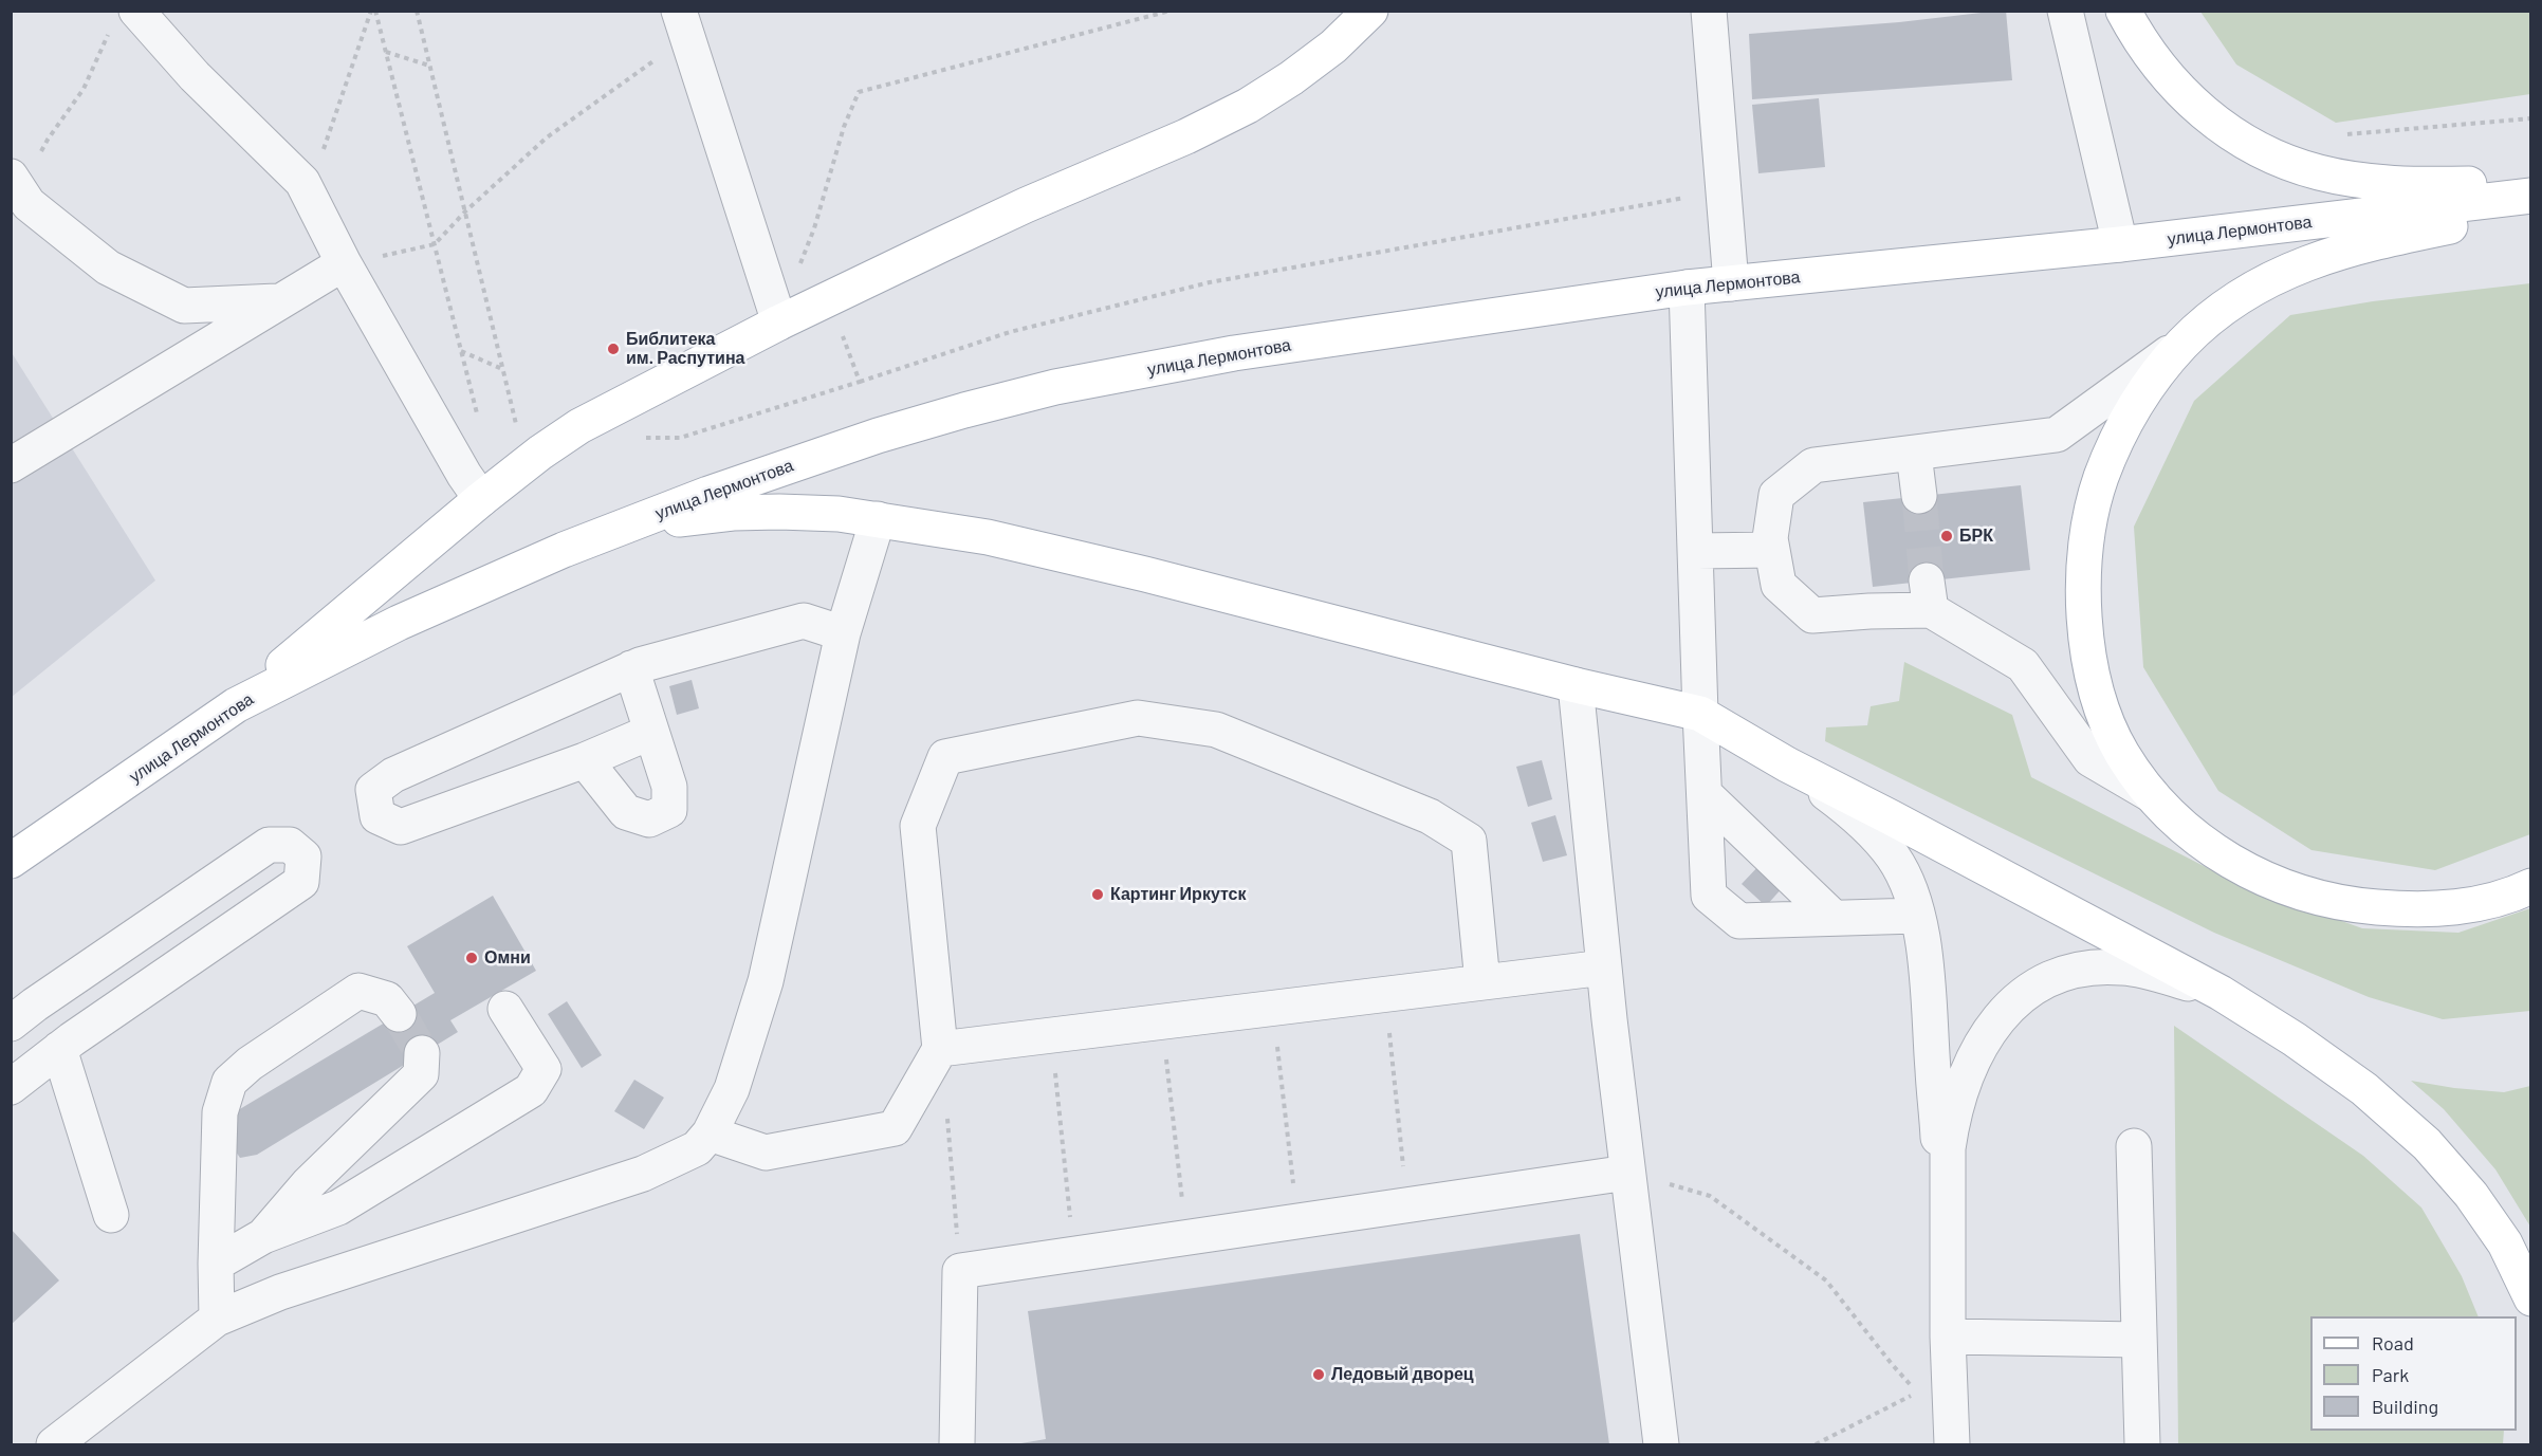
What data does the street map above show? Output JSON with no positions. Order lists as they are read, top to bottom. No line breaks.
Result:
{"streets":{"main road":["улица Лермонтова"]},"places":["Библитека им. Распутина","БРК","Картинг Иркутск","Омни","Ледовый дворец"],"legend":["Road","Park","Building"]}
